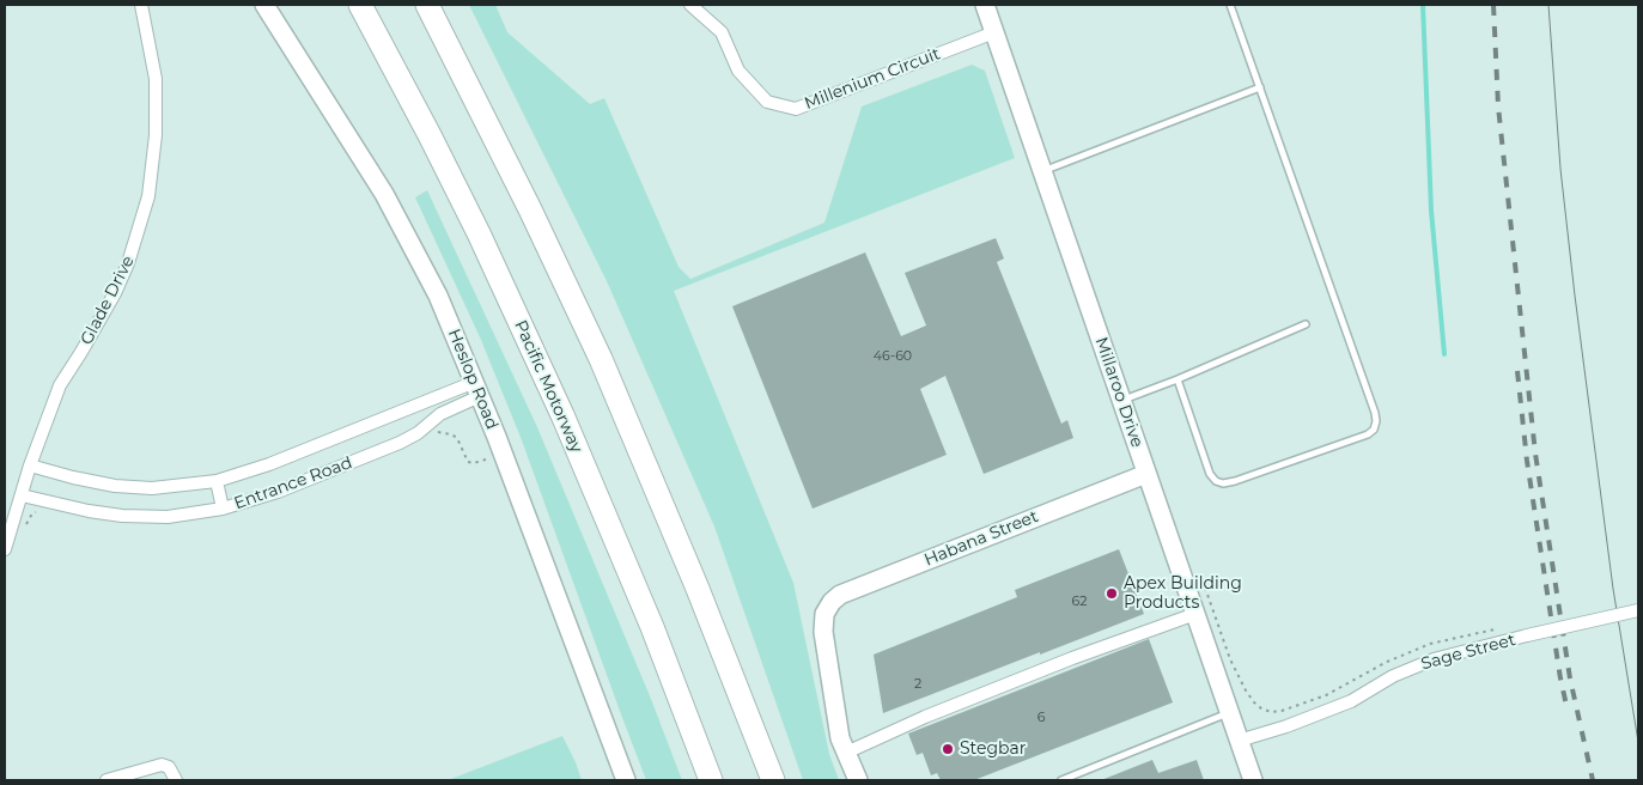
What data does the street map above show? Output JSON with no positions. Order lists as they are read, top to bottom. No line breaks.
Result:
{"streets":{"highway":["Pacific Motorway"],"street":["Millenium Circuit","Glade Drive","Heslop Road","Millaroo Drive","Entrance Road","Habana Street","Sage Street"]},"crossings":[["Millenium Circuit","Millaroo Drive"],["Glade Drive","Entrance Road"],["Heslop Road","Entrance Road"],["Millaroo Drive","Habana Street"],["Millaroo Drive","Sage Street"]],"places":["Apex Building Products","Stegbar"],"house_numbers":["46-60","62","2","6"]}
